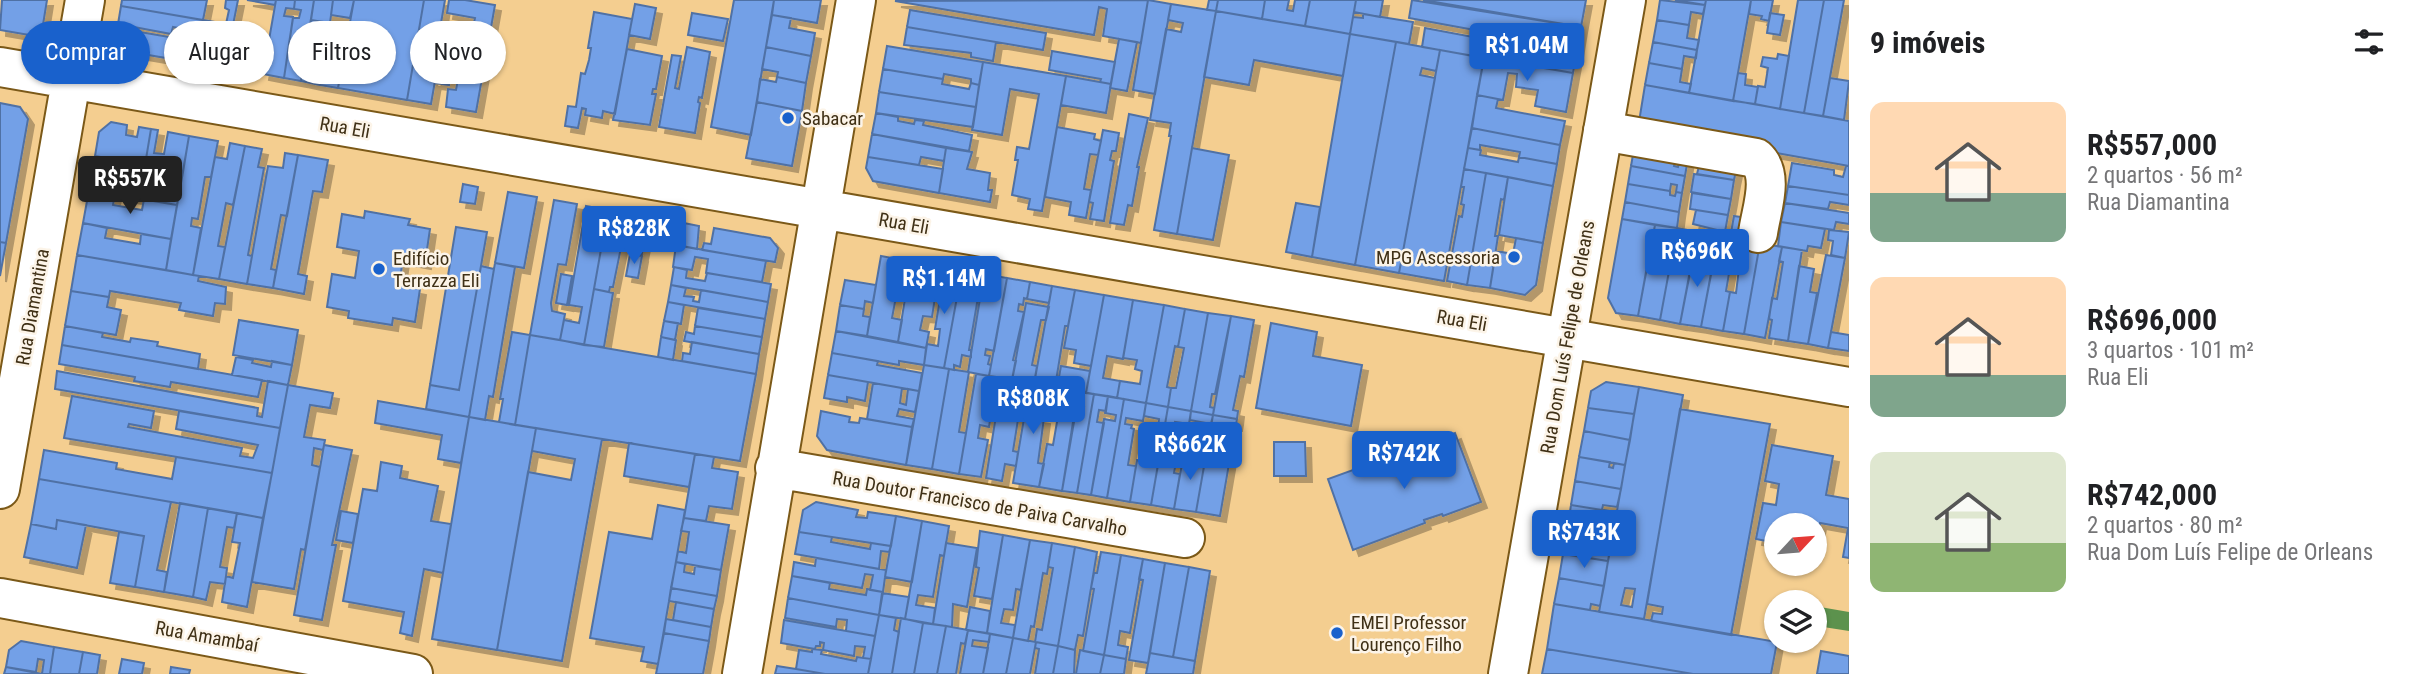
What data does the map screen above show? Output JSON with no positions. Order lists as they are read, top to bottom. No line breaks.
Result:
{"streets":{"street":["Rua Eli","Rua Diamantina","Rua Dom Luís Felipe de Orleans","Rua Doutor Francisco de Paiva Carvalho","Rua Amambaí"]},"crossings":[["Rua Eli","Rua Dom Luís Felipe de Orleans"]],"places":["Sabacar","MPG Ascessoria","Edifício Terrazza Eli","EMEI Professor Lourenço Filho"],"north":"top right","page":{"heading":"9 imóveis","chip":["Comprar","Alugar","Filtros","Novo"],"price":["R$1.04M","R$557K","R$828K","R$696K","R$1.14M","R$808K","R$662K","R$742K","R$743K"],"list":[{"name":"R$557,000","note":"2 quartos · 56 m² · Rua Diamantina"},{"name":"R$696,000","note":"3 quartos · 101 m² · Rua Eli"},{"name":"R$742,000","note":"2 quartos · 80 m² · Rua Dom Luís Felipe de Orleans"}]}}
